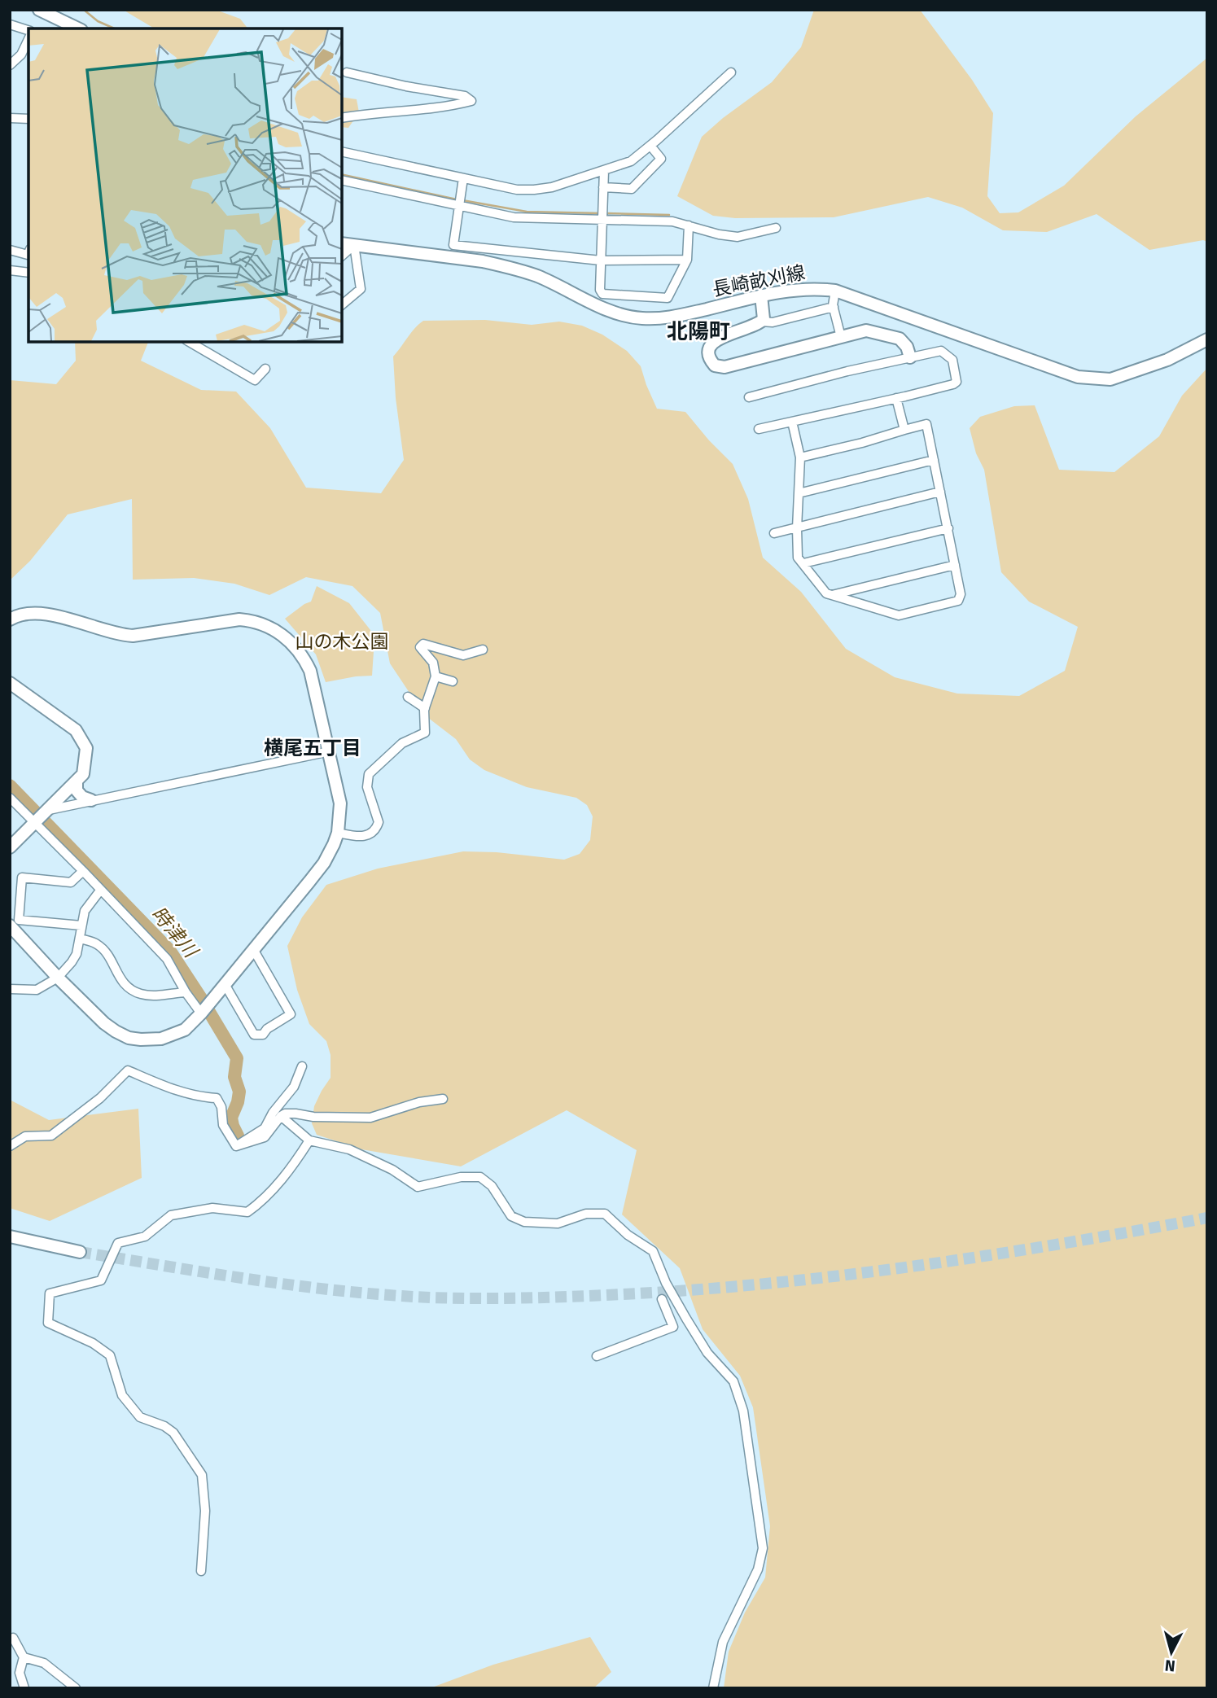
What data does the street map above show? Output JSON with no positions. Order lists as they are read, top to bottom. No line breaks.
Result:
{"streets":{"street":["長崎畝刈線"]},"districts":["北陽町","横尾五丁目"],"water":["時津川"],"parks":["山の木公園"],"north":"bottom"}
